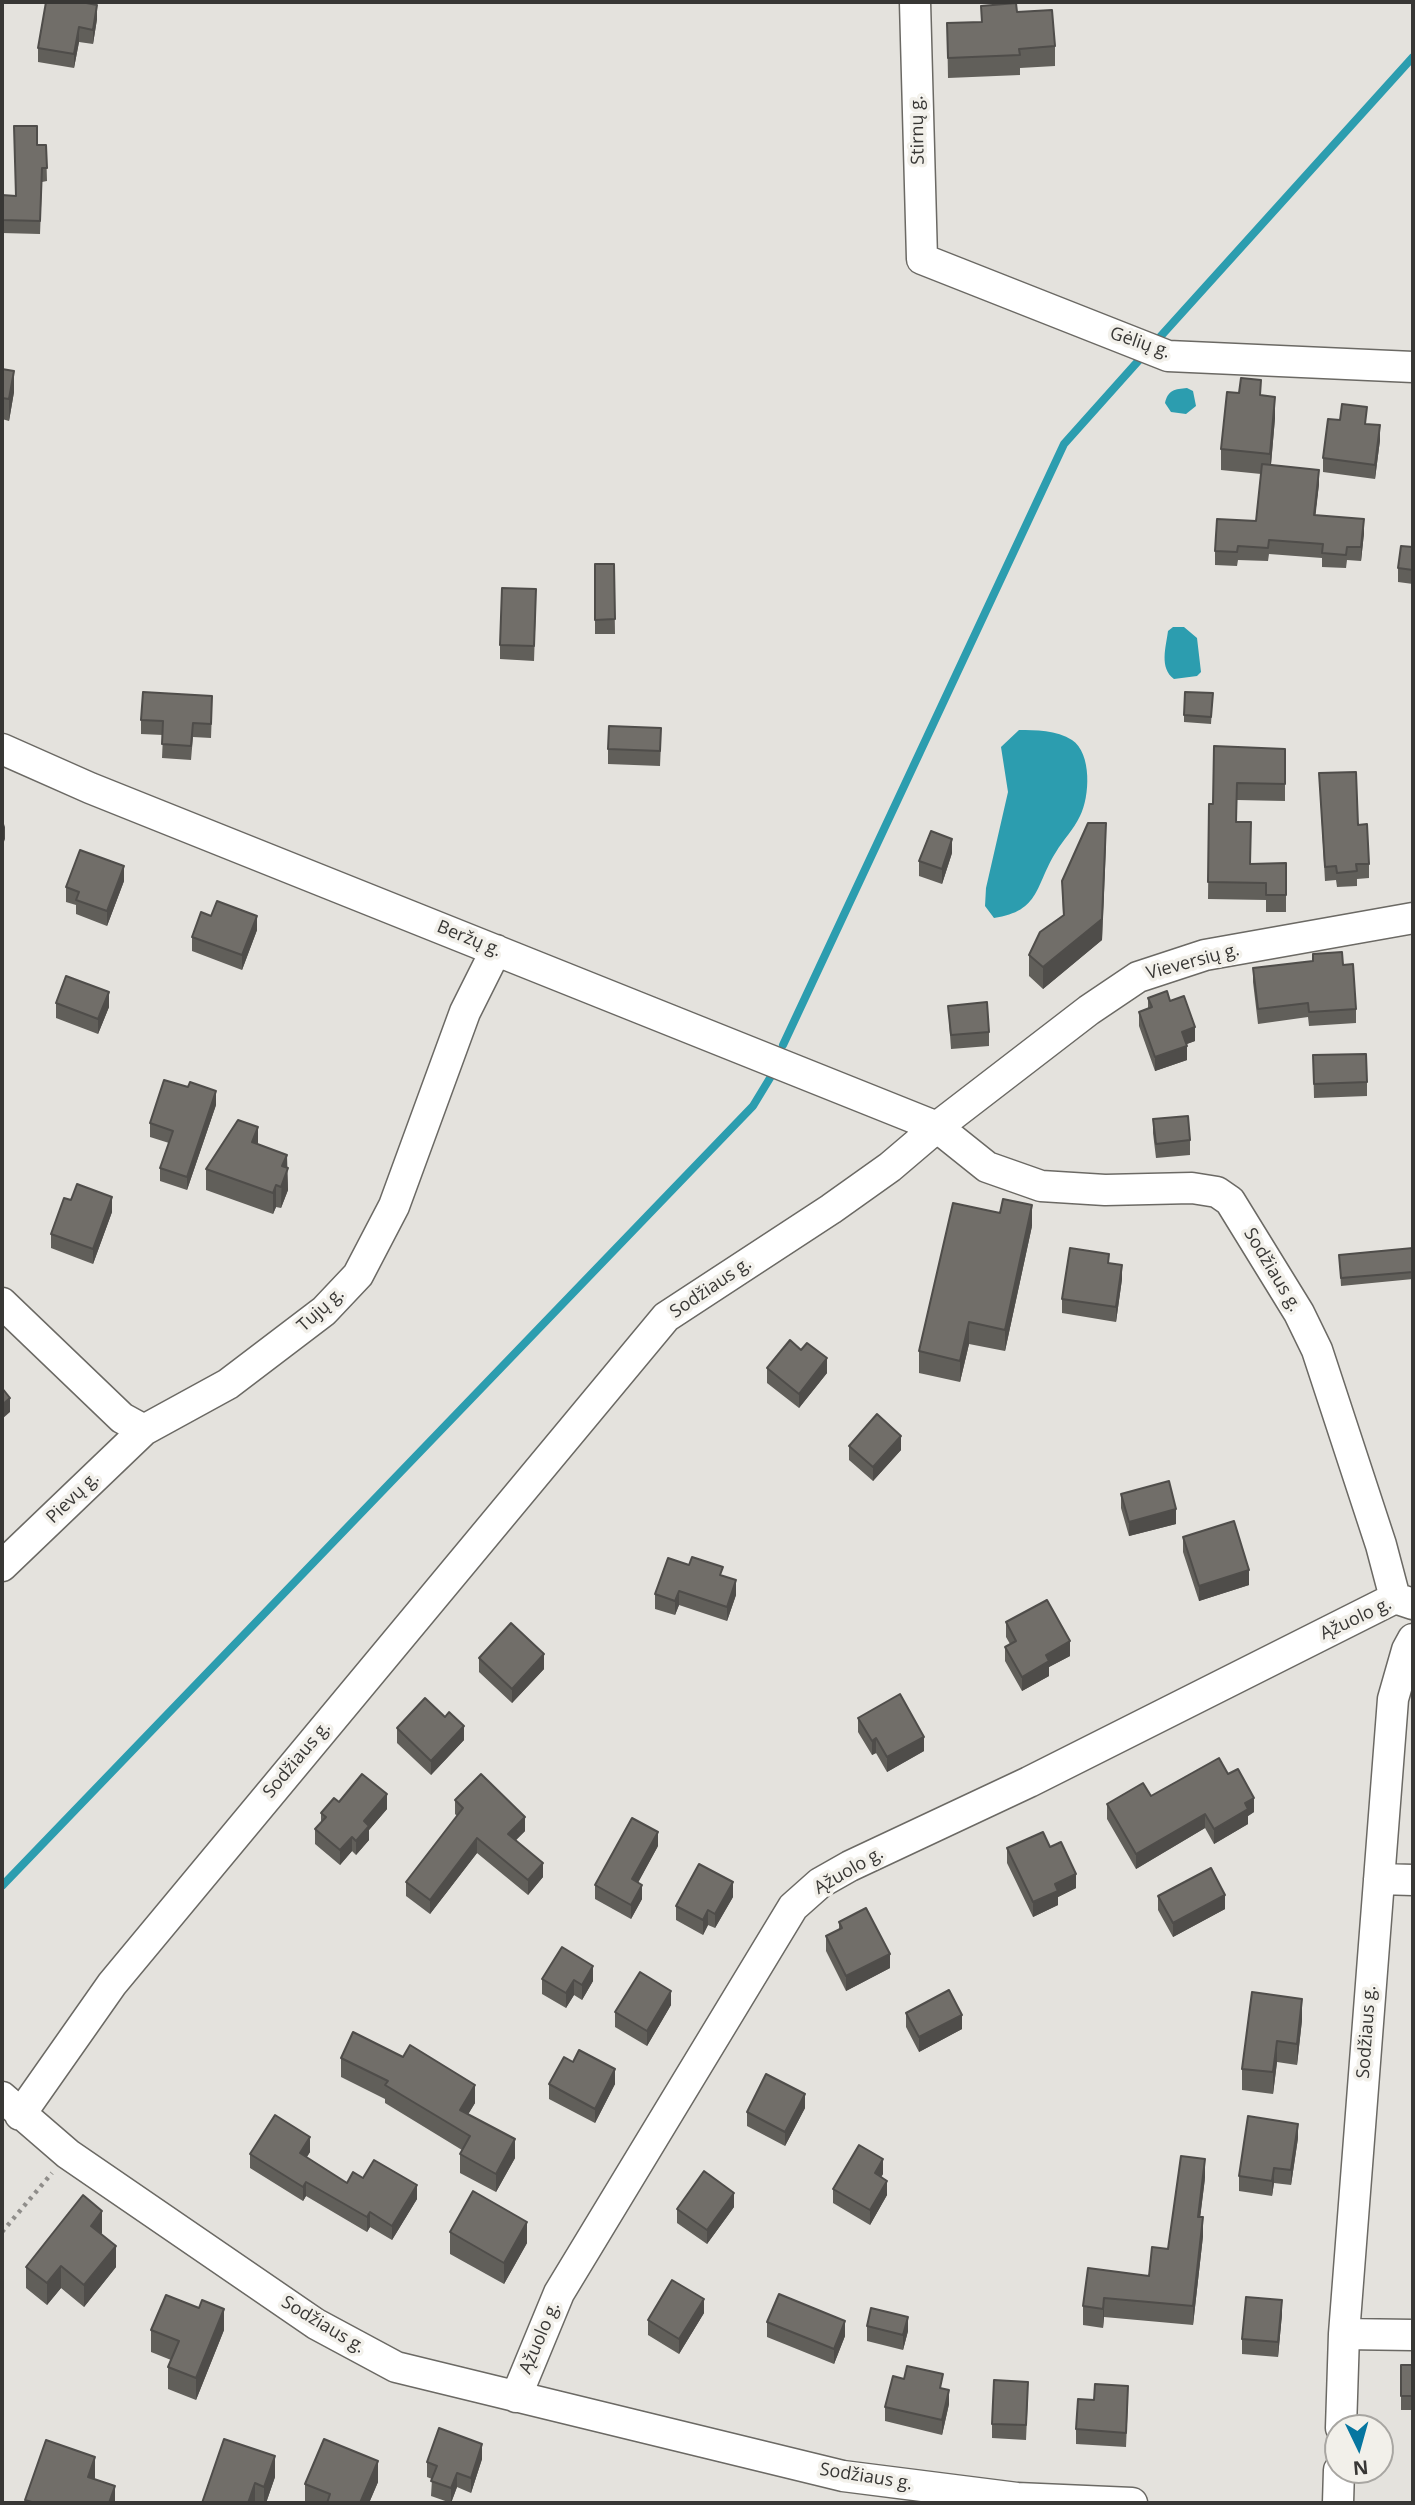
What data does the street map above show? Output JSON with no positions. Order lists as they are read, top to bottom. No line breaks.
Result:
{"streets":{"street":["Stirnų g.","Gėlių g.","Beržų g.","Vieversių g.","Sodžiaus g.","Tujų g.","Pievų g.","Ąžuolo g."]},"crossings":[["Stirnų g.","Gėlių g."],["Beržų g.","Vieversių g."],["Beržų g.","Sodžiaus g."],["Beržų g.","Tujų g."],["Vieversių g.","Sodžiaus g."],["Sodžiaus g.","Ąžuolo g."],["Tujų g.","Pievų g."]],"north":"bottom"}
